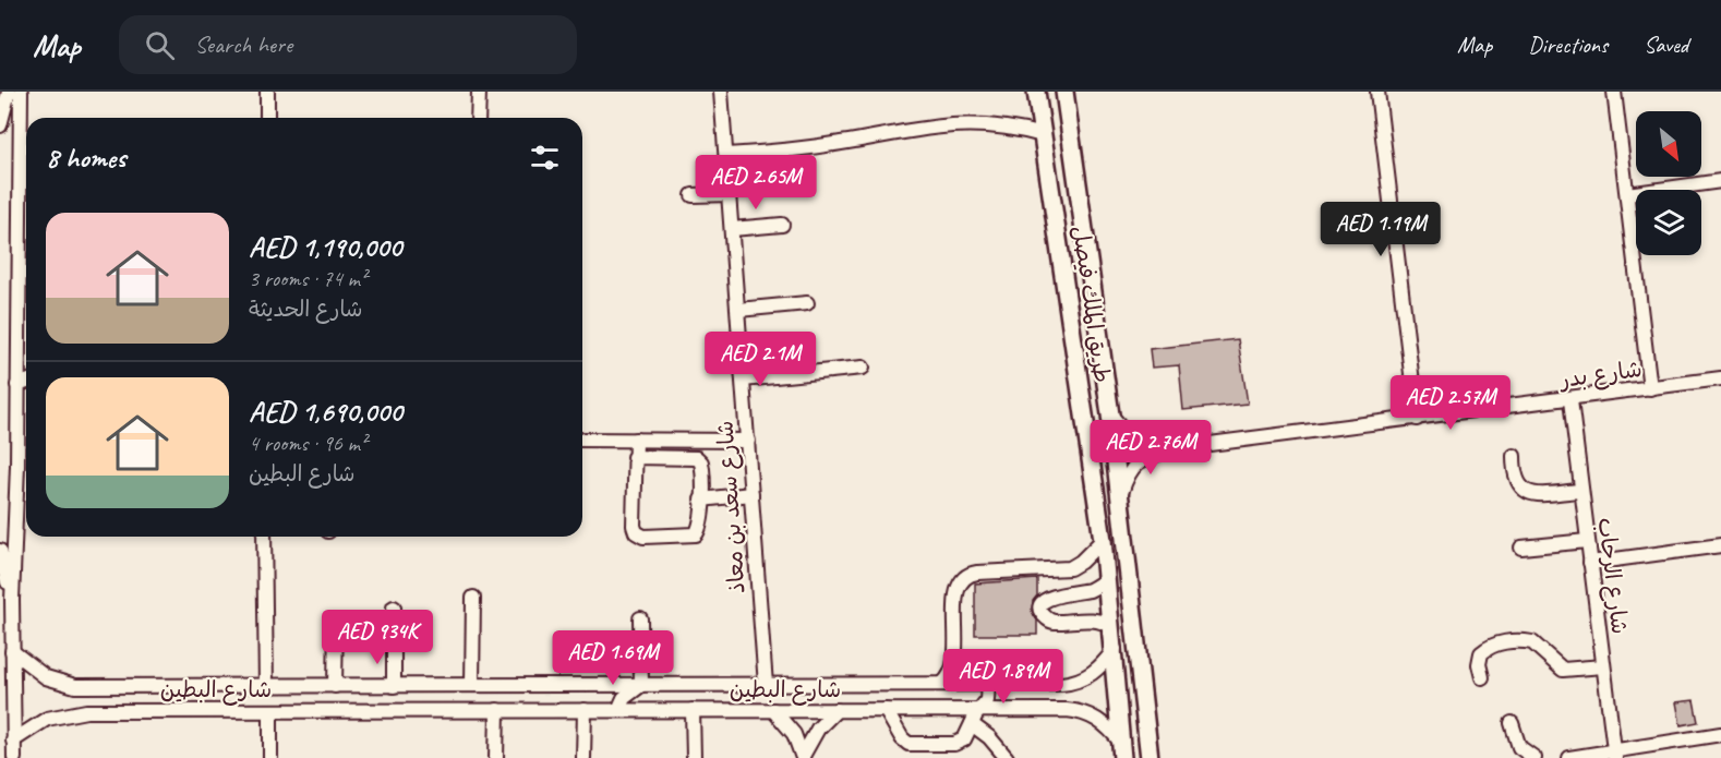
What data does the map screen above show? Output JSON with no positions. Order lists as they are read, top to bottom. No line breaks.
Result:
{"streets":{"main road":["طريق الملك فيصل"],"street":["شارع بدر","شارع سعد بن معاذ","شارع الرحاب","شارع البطين"]},"crossings":[["طريق الملك فيصل","شارع بدر"],["طريق الملك فيصل","شارع البطين"],["شارع بدر","شارع الرحاب"],["شارع سعد بن معاذ","شارع البطين"]],"north":"bottom right","page":{"header":"Map","search":"Search here","nav":["Map","Directions","Saved"],"heading":"8 homes","price":["AED 2.65M","AED 1.19M","AED 2.1M","AED 2.57M","AED 2.76M","AED 934K","AED 1.69M","AED 1.89M"],"list":[{"name":"AED 1,190,000","note":"3 rooms · 74 m² · شارع الحديثة"},{"name":"AED 1,690,000","note":"4 rooms · 96 m² · شارع البطين"}]}}
